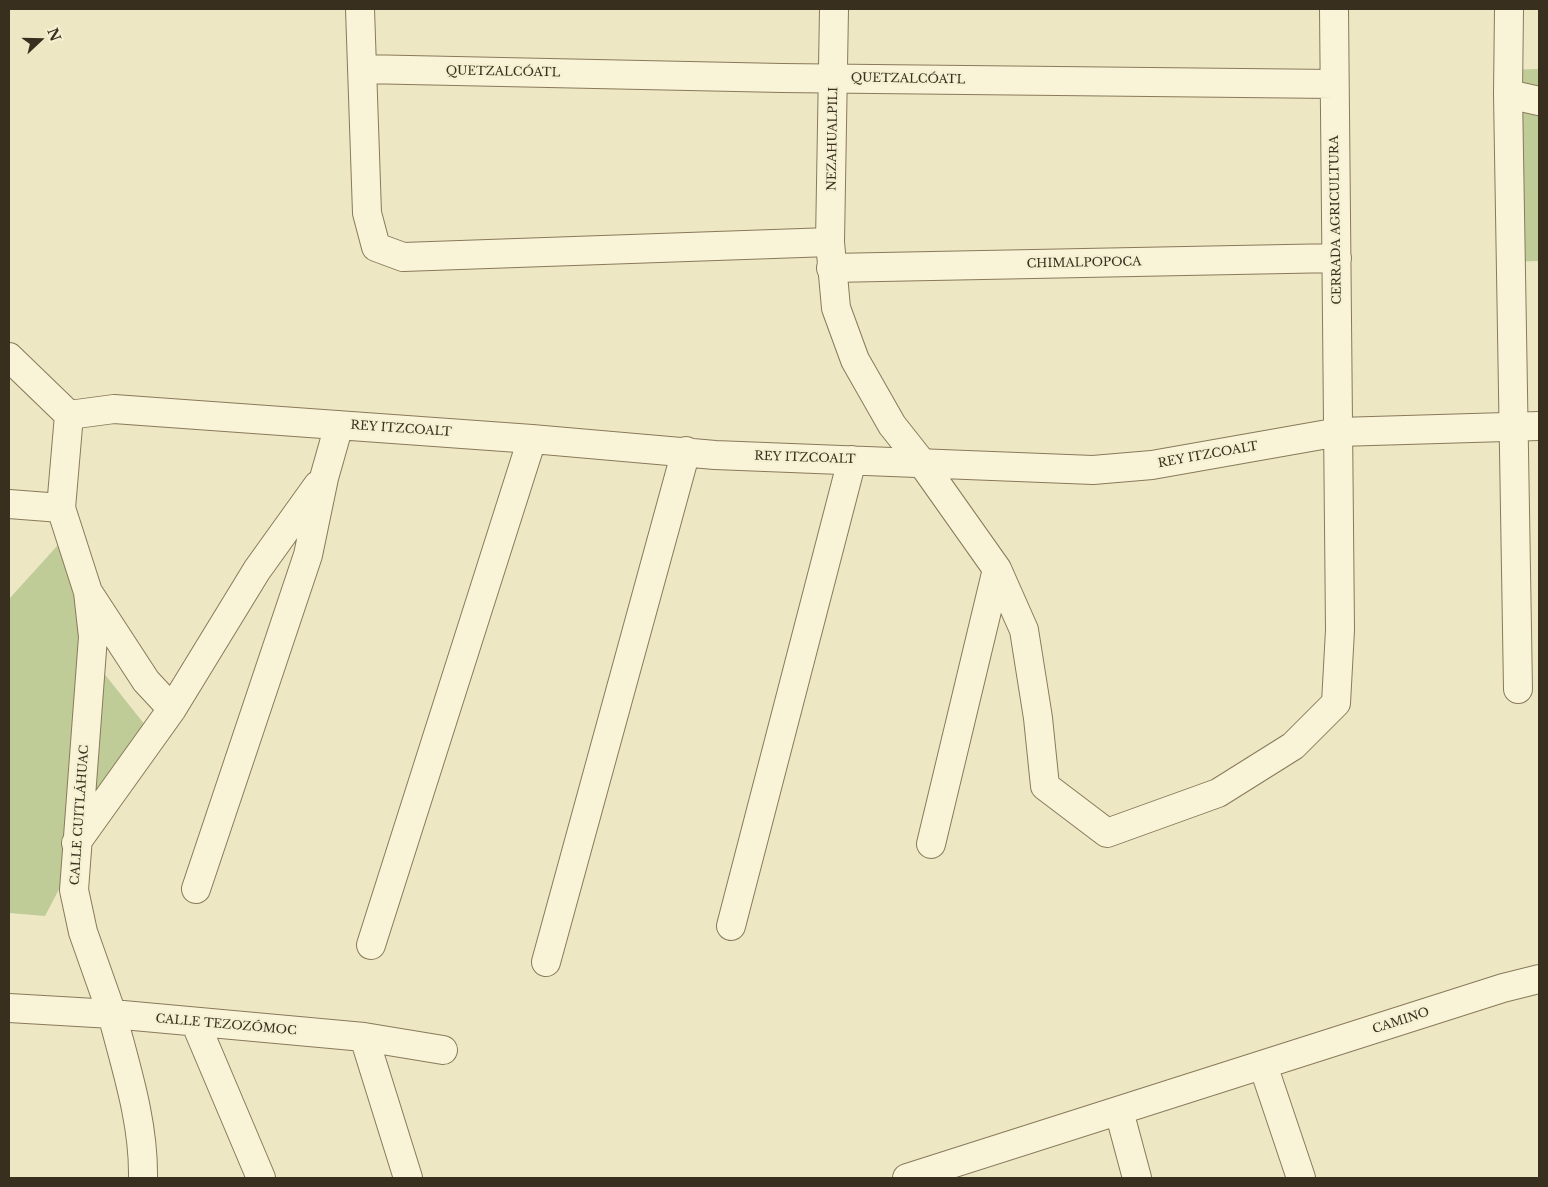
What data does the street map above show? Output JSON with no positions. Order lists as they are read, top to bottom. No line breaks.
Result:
{"streets":{"street":["QUETZALCÓATL","NEZAHUALPILI","CERRADA AGRICULTURA","CHIMALPOPOCA","REY ITZCOALT","CALLE CUITLÁHUAC","CAMINO","CALLE TEZOZÓMOC"]},"crossings":[["QUETZALCÓATL","NEZAHUALPILI"],["QUETZALCÓATL","CERRADA AGRICULTURA"],["QUETZALCÓATL","CHIMALPOPOCA"],["NEZAHUALPILI","CERRADA AGRICULTURA"],["NEZAHUALPILI","CHIMALPOPOCA"],["NEZAHUALPILI","REY ITZCOALT"],["CERRADA AGRICULTURA","CHIMALPOPOCA"],["CERRADA AGRICULTURA","REY ITZCOALT"],["CALLE CUITLÁHUAC","CALLE TEZOZÓMOC"]],"north":"right"}
